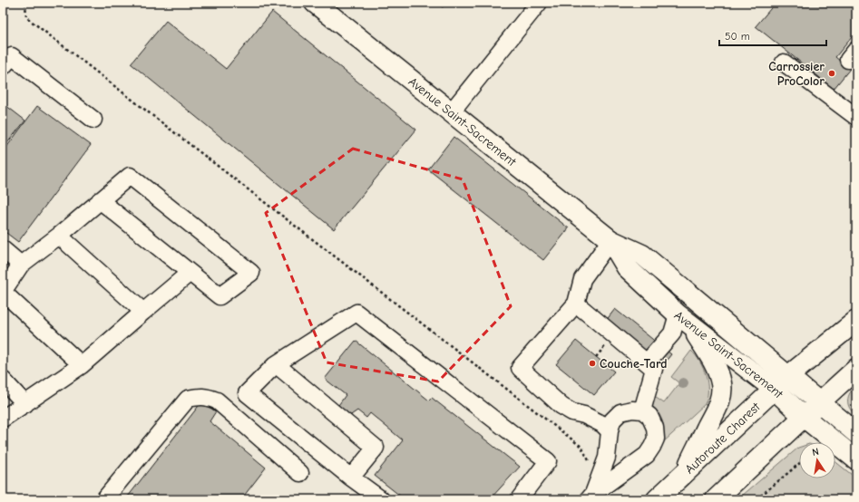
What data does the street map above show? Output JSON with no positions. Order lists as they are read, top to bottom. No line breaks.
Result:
{"streets":{"main road":["Avenue Saint-Sacrement","Autoroute Charest"]},"crossings":[["Avenue Saint-Sacrement","Autoroute Charest"]],"places":["Carrossier ProColor","Couche-Tard"],"scale_bar":"50 m","north":"top"}
